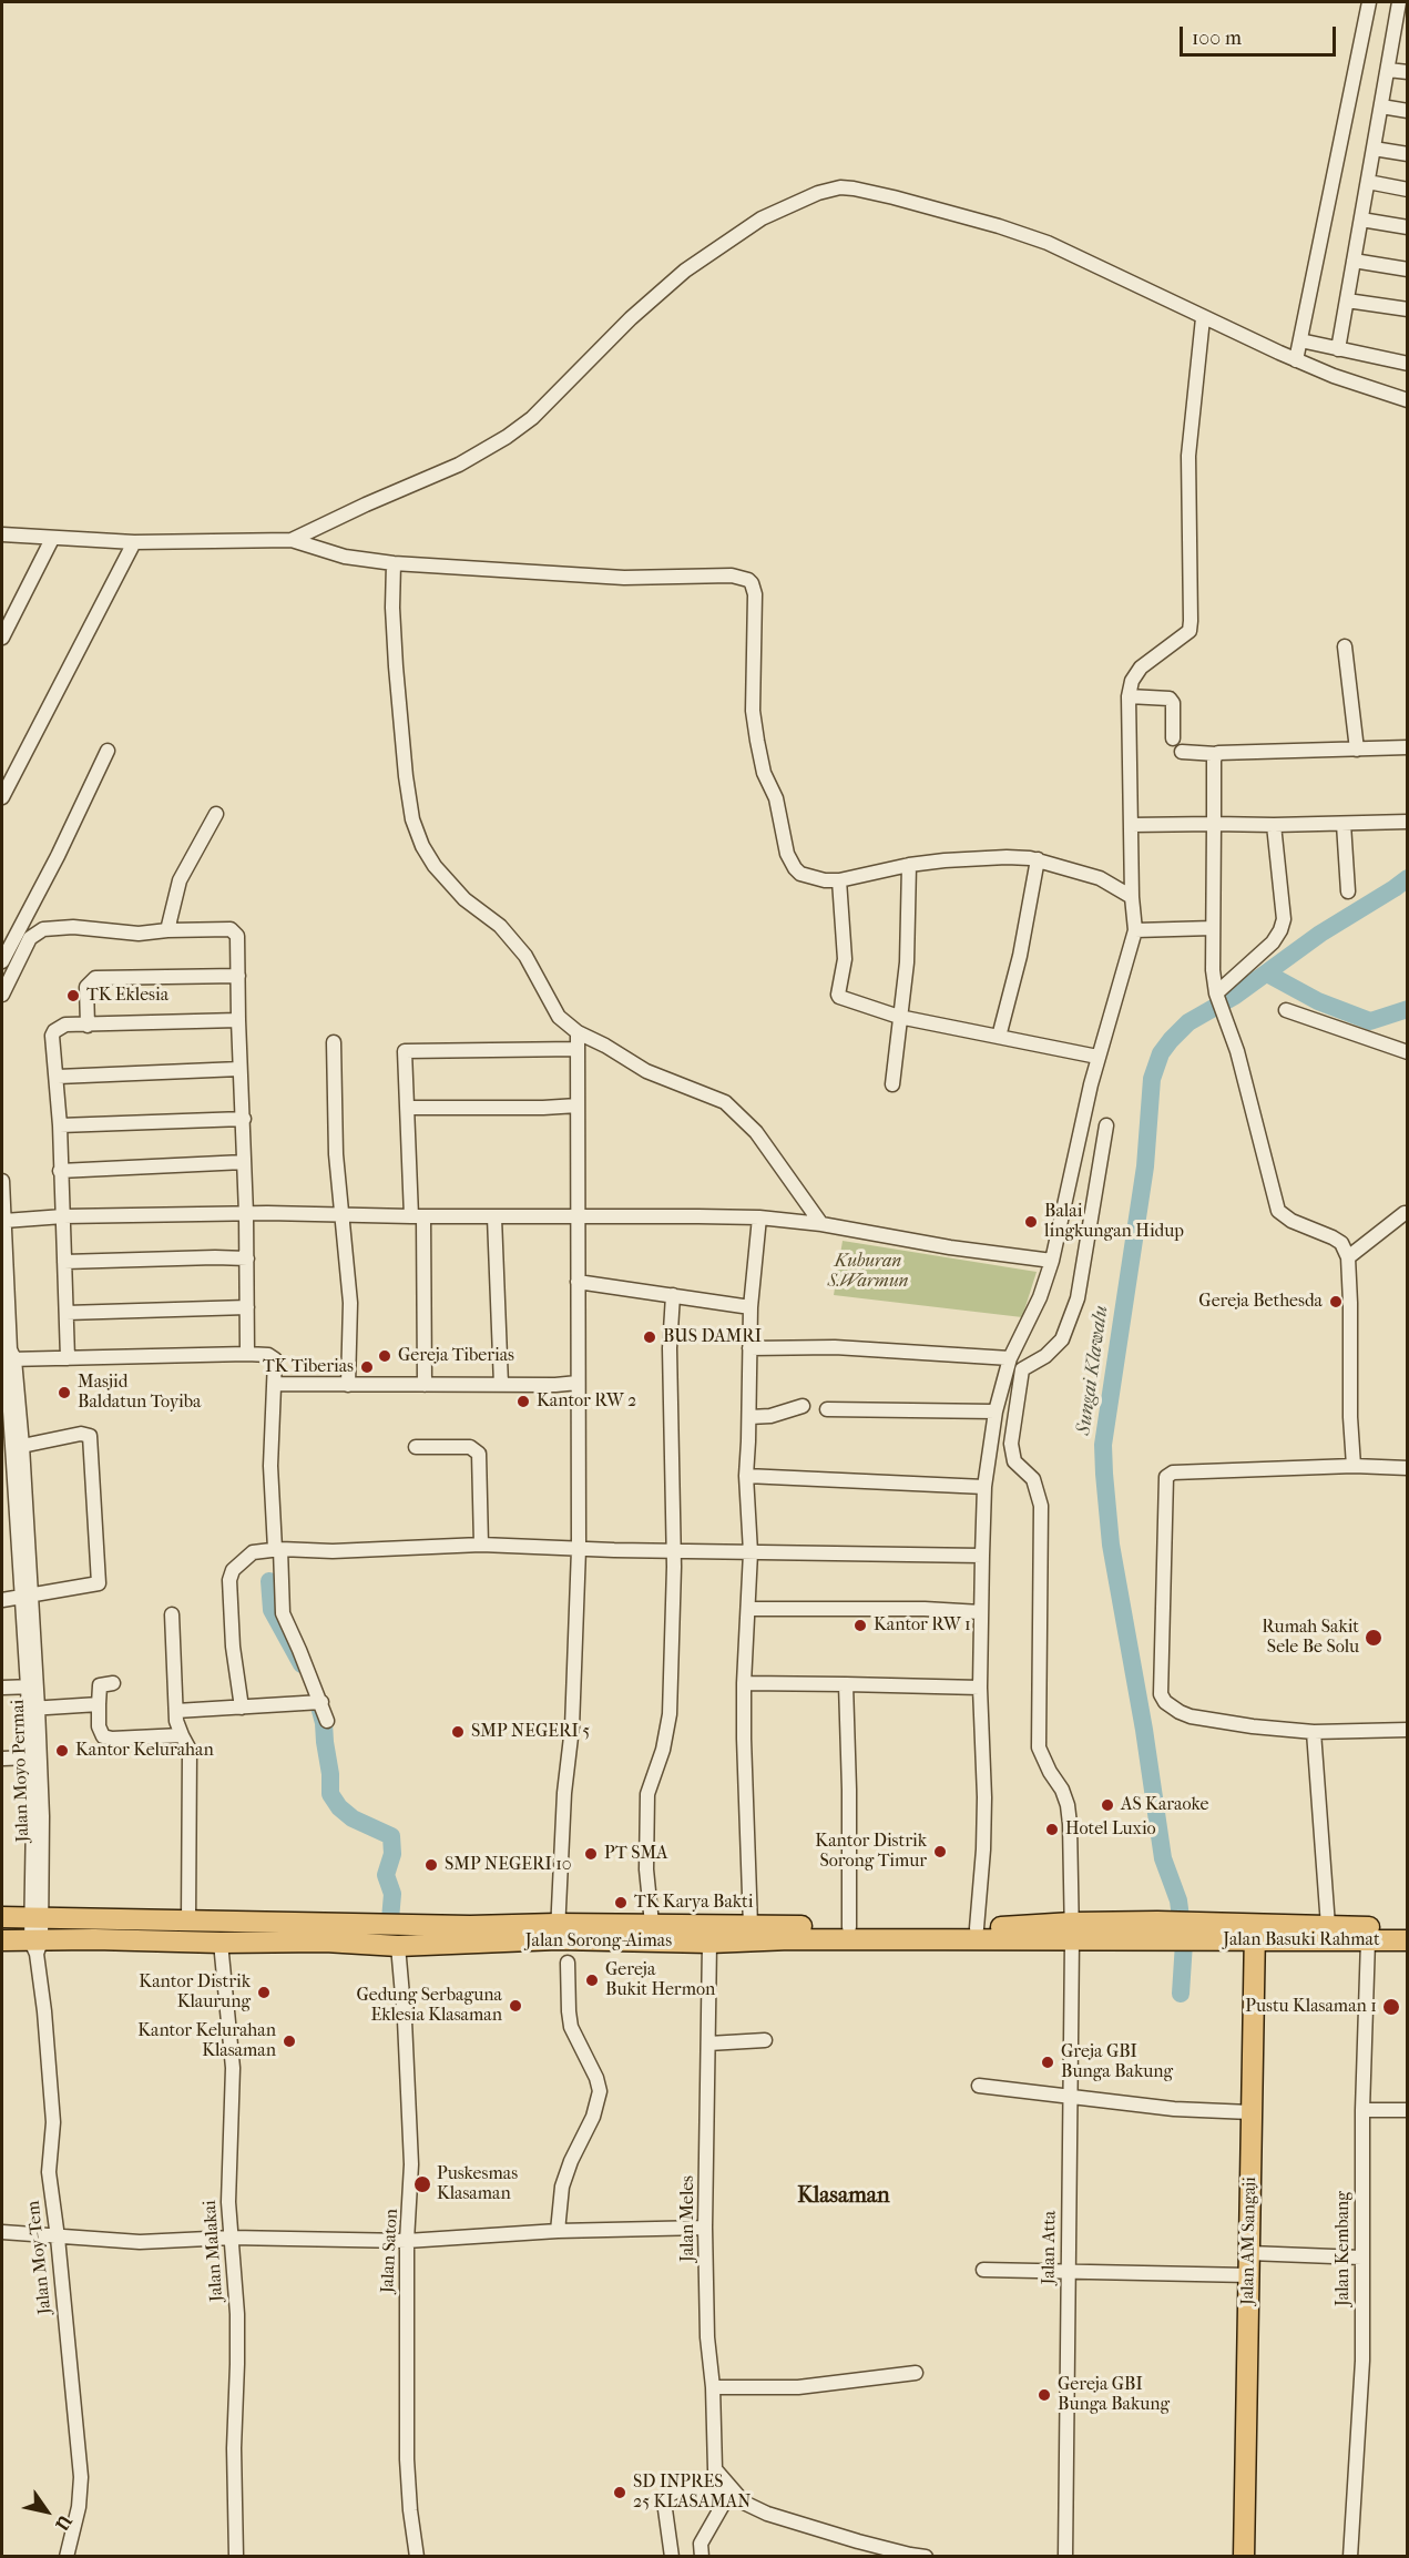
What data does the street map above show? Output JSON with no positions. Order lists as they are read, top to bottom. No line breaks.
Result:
{"streets":{"highway":["Jalan Basuki Rahmat","Jalan Sorong-Aimas","Jalan AM Sangaji"],"street":["Jalan Moyo Permai","Jalan Meles","Jalan Atta","Jalan Kembang","Jalan Malakai","Jalan Saton","Jalan Moy-Tem"]},"crossings":[["Jalan Moyo Permai","Jalan Sorong-Aimas"],["Jalan Moyo Permai","Jalan Moy-Tem"],["Jalan Basuki Rahmat","Jalan Sorong-Aimas"],["Jalan Basuki Rahmat","Jalan AM Sangaji"],["Jalan Basuki Rahmat","Jalan Kembang"],["Jalan Sorong-Aimas","Jalan Meles"],["Jalan Sorong-Aimas","Jalan Atta"],["Jalan Sorong-Aimas","Jalan Malakai"],["Jalan Sorong-Aimas","Jalan Saton"],["Jalan Sorong-Aimas","Jalan Moy-Tem"]],"districts":["Klasaman"],"water":["Sungai Klawalu"],"parks":["Kuburan S.Warmun"],"places":["TK Eklesia","Balai lingkungan Hidup","Gereja Bethesda","BUS DAMRI","Gereja Tiberias","TK Tiberias","Masjid Baldatun Toyiba","Kantor RW 2","Kantor RW 1","Rumah Sakit Sele Be Solu","SMP NEGERI 5","Kantor Kelurahan","AS Karaoke","Hotel Luxio","Kantor Distrik Sorong Timur","PT SMA","SMP NEGERI 10","TK Karya Bakti","Gereja Bukit Hermon","Kantor Distrik Klaurung","Gedung Serbaguna Eklesia Klasaman","Pustu Klasaman 1","Kantor Kelurahan Klasaman","Greja GBI Bunga Bakung","Puskesmas Klasaman","Gereja GBI Bunga Bakung","SD INPRES 25 KLASAMAN"],"scale_bar":"100 m","north":"bottom right"}
